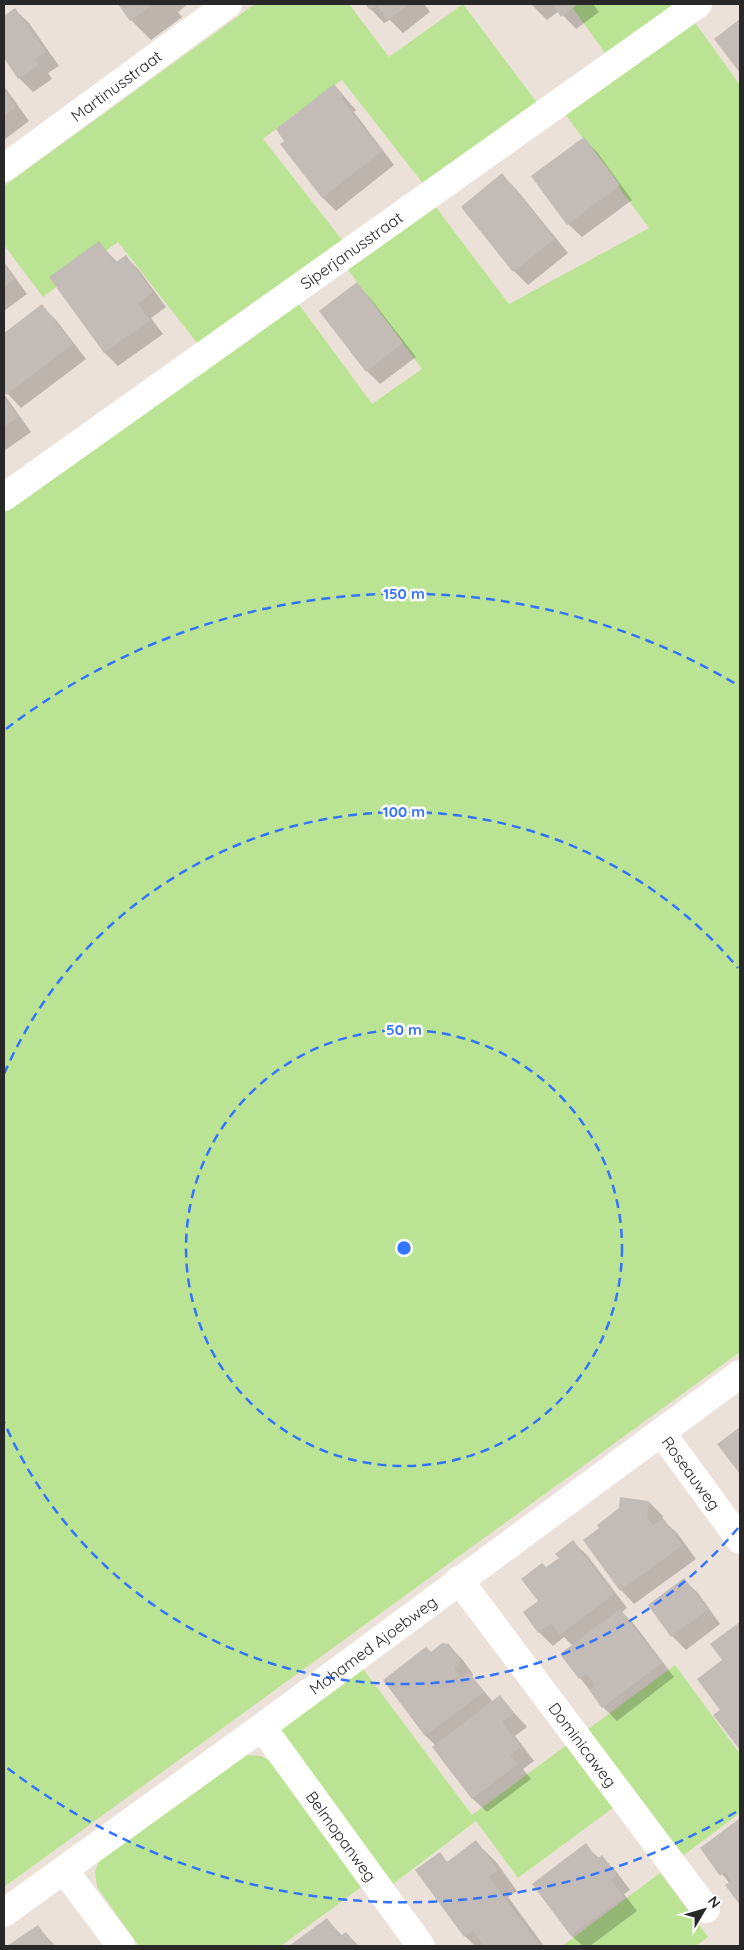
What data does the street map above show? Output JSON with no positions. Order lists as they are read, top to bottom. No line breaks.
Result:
{"streets":{"street":["Martinusstraat","Siperjanusstraat","Roseauweg","Mohamed Ajoebweg","Dominicaweg","Belmopanweg"]},"crossings":[["Roseauweg","Mohamed Ajoebweg"],["Mohamed Ajoebweg","Dominicaweg"],["Mohamed Ajoebweg","Belmopanweg"]],"north":"top right","rings":["150 m","100 m","50 m"]}
